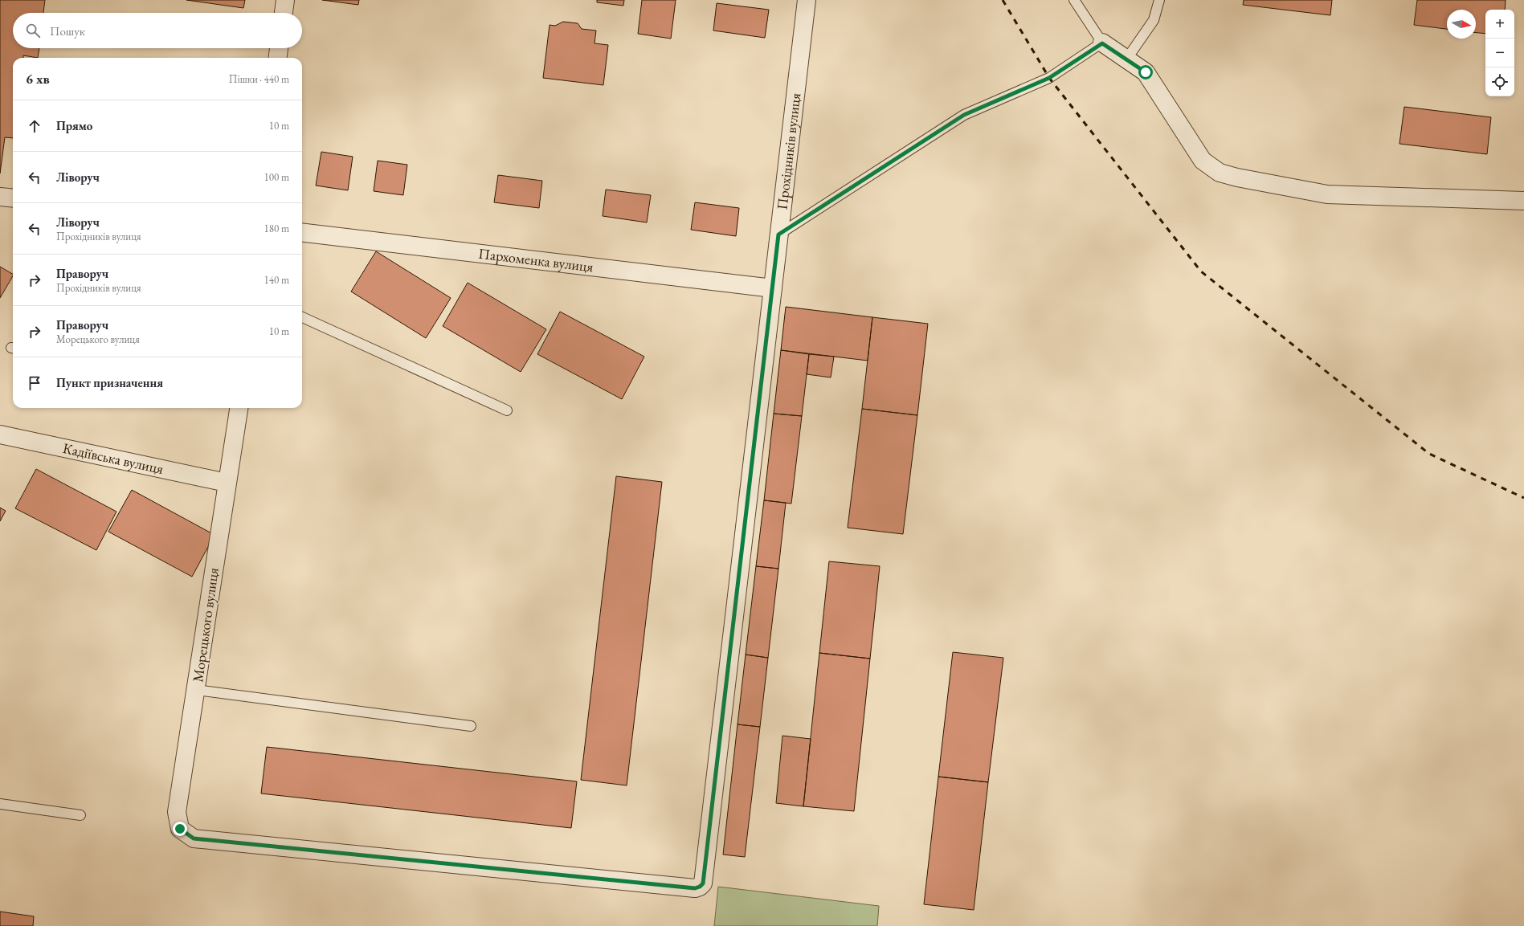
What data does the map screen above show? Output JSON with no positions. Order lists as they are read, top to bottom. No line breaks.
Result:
{"streets":{"street":["Прохідників вулиця","Пархоменка вулиця","Кадіївська вулиця","Морецького вулиця"]},"crossings":[["Прохідників вулиця","Пархоменка вулиця"],["Прохідників вулиця","Морецького вулиця"],["Кадіївська вулиця","Морецького вулиця"]],"north":"right","page":{"map_buttons":["+","−"],"search":"Пошук","heading":["6 хв","Пішки · 440 m"],"list":[["Прямо","10 m"],["Ліворуч","100 m"],["Ліворуч","Прохідників вулиця","180 m"],["Праворуч","Прохідників вулиця","140 m"],["Праворуч","Морецького вулиця","10 m"],"Пункт призначення"]}}
